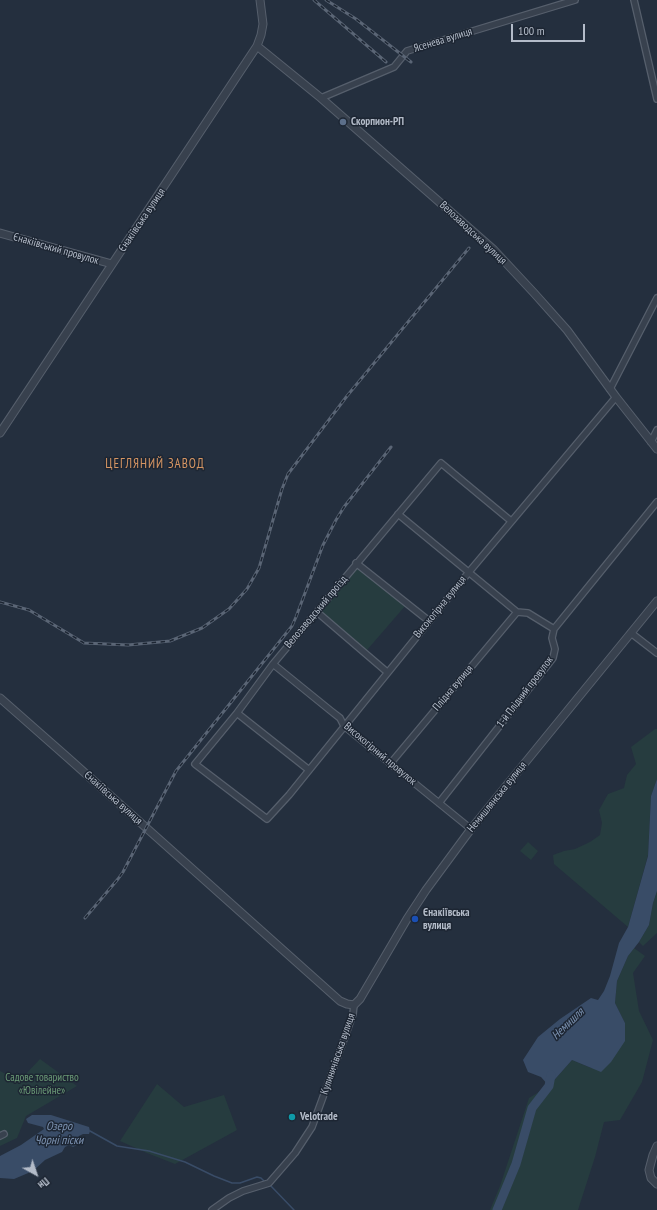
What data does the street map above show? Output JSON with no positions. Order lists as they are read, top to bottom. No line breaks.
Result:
{"streets":{"street":["Ясенева вулиця","Єнакіївська вулиця","Велозаводська вулиця","Єнакіївський провулок","Високогірна вулиця","Велозаводський проїзд","Плідна вулиця","1-й Плідний провулок","Високогірний провулок","Немишлянська вулиця","Кулиничівська вулиця"]},"crossings":[["Ясенева вулиця","Велозаводська вулиця"],["Єнакіївська вулиця","Велозаводська вулиця"],["Єнакіївська вулиця","Єнакіївський провулок"],["Єнакіївська вулиця","Немишлянська вулиця"],["Єнакіївська вулиця","Кулиничівська вулиця"],["Велозаводська вулиця","Високогірна вулиця"],["Високогірна вулиця","Велозаводський проїзд"],["Високогірна вулиця","Високогірний провулок"],["Велозаводський проїзд","Високогірний провулок"],["Плідна вулиця","Високогірний провулок"],["1-й Плідний провулок","Високогірний провулок"],["Високогірний провулок","Немишлянська вулиця"],["Немишлянська вулиця","Кулиничівська вулиця"]],"districts":["ЦЕГЛЯНИЙ ЗАВОД"],"water":["Немишля","Озеро Чорні піски"],"parks":["Садове товариство «Ювілейне»"],"places":["Скорпион-РП","Єнакіївська вулиця","Velotrade"],"scale_bar":"100 m","north":"bottom right"}
